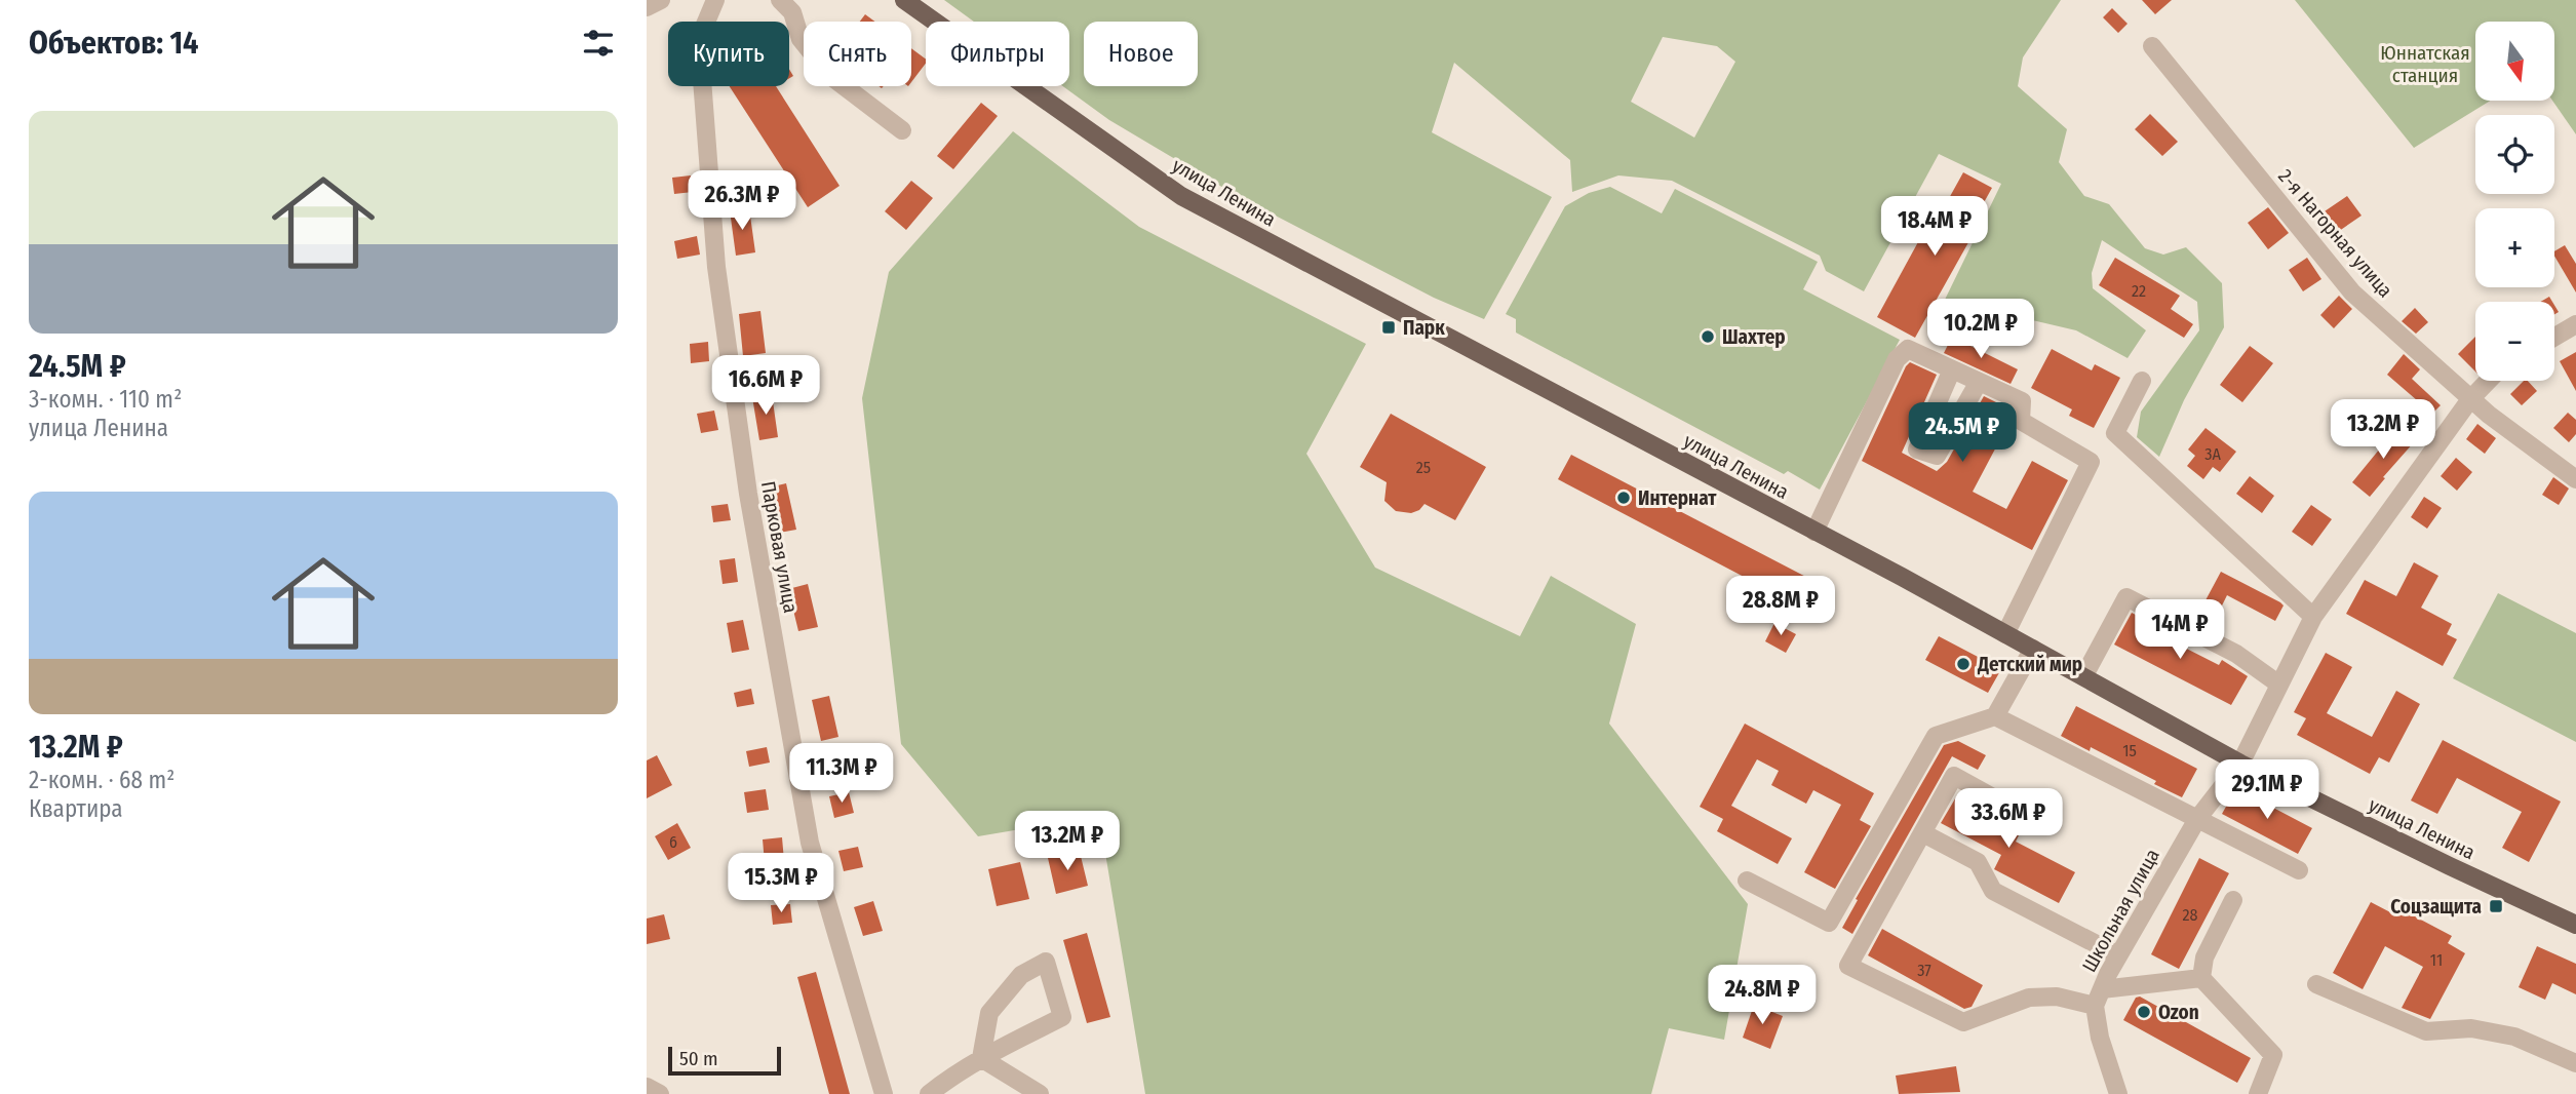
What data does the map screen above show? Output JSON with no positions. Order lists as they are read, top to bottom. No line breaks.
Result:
{"streets":{"main road":["улица Ленина"],"street":["2-я Нагорная улица","Парковая улица","Школьная улица"]},"crossings":[["улица Ленина","Школьная улица"],["2-я Нагорная улица","Школьная улица"]],"parks":["Юннатская станция"],"places":{"transit":["Парк","Соцзащита"],"other":["Шахтер","Интернат","Детский мир","Ozon"]},"house_numbers":["22","3А","25","15","6","28","11","37"],"scale_bar":"50 m","north":"bottom","page":{"heading":"Объектов: 14","map_buttons":["+","−"],"chip":["Купить","Снять","Фильтры","Новое"],"list":[{"name":"24.5M ₽","note":"3-комн. · 110 m² · улица Ленина"},{"name":"13.2M ₽","note":"2-комн. · 68 m² · Квартира"}],"price":["26.3M ₽","18.4M ₽","10.2M ₽","16.6M ₽","13.2M ₽","24.5M ₽","28.8M ₽","14M ₽","11.3M ₽","29.1M ₽","33.6M ₽","13.2M ₽","15.3M ₽","24.8M ₽"],"scale":"50 m"}}
